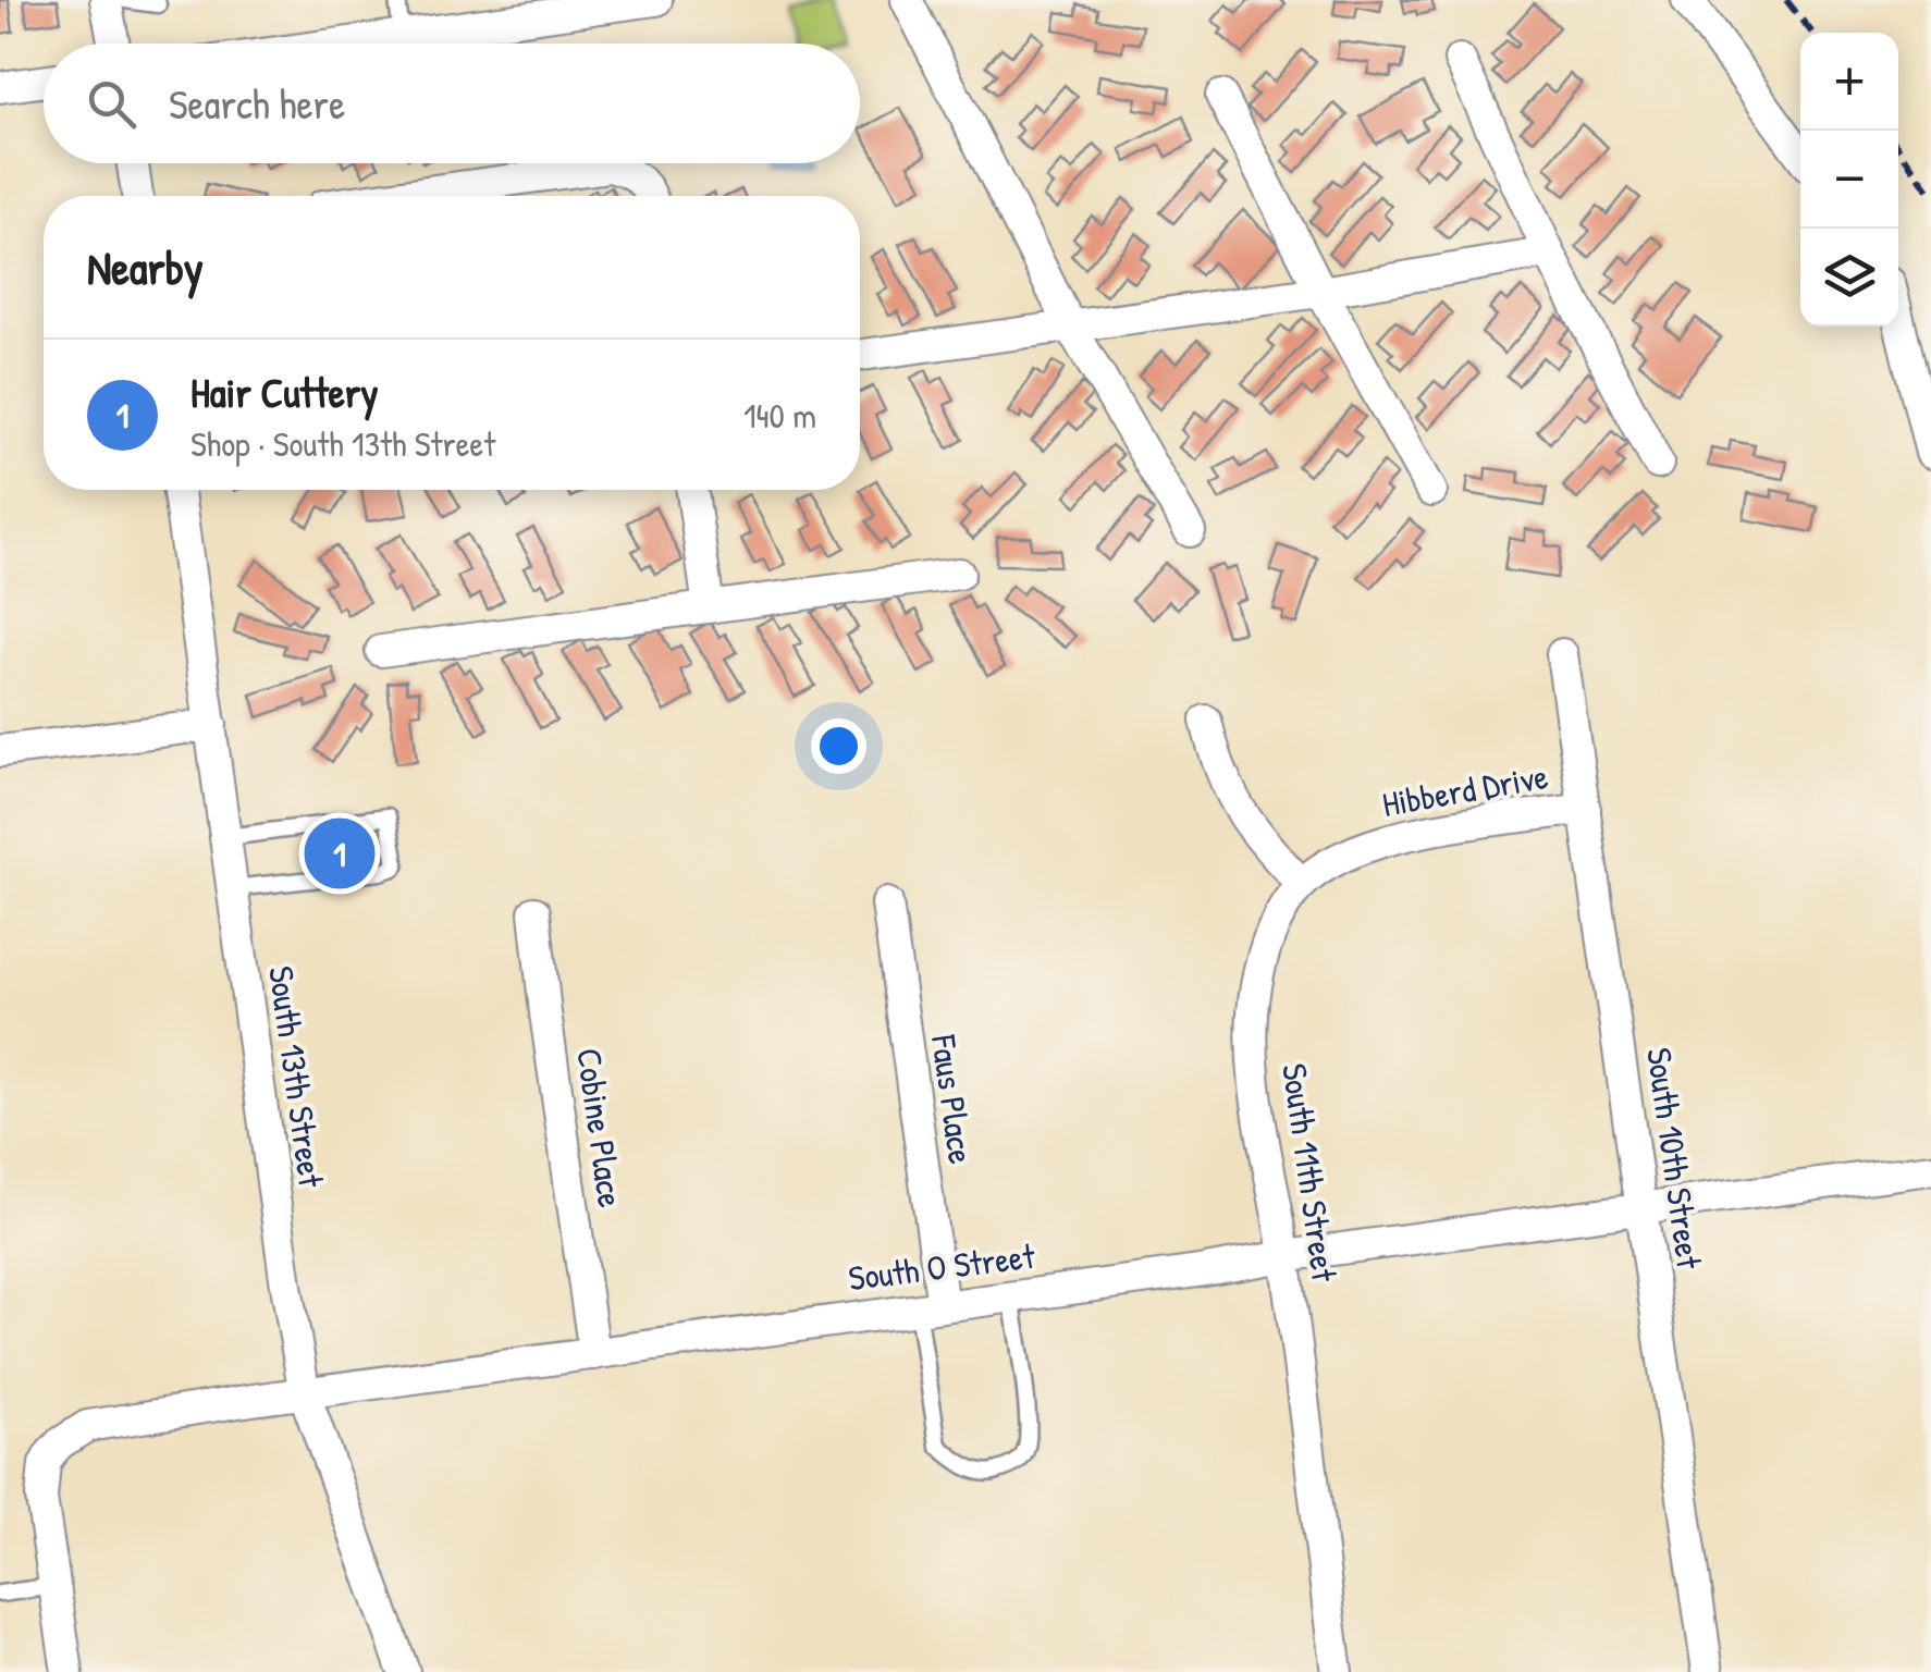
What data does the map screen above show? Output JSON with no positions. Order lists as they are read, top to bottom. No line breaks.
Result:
{"streets":{"street":["Hibberd Drive","South 13th Street","Faus Place","Cobine Place","South 10th Street","South 11th Street","South O Street"]},"crossings":[["Hibberd Drive","South 10th Street"],["Hibberd Drive","South 11th Street"],["South 13th Street","South O Street"],["Faus Place","South O Street"],["Cobine Place","South O Street"],["South 10th Street","South O Street"],["South 11th Street","South O Street"]],"page":{"map_buttons":["+","−"],"search":"Search here","heading":"Nearby","list":[{"mark":"1","name":"Hair Cuttery","note":"Shop · South 13th Street","value":"140 m"}],"pins":"1"}}
